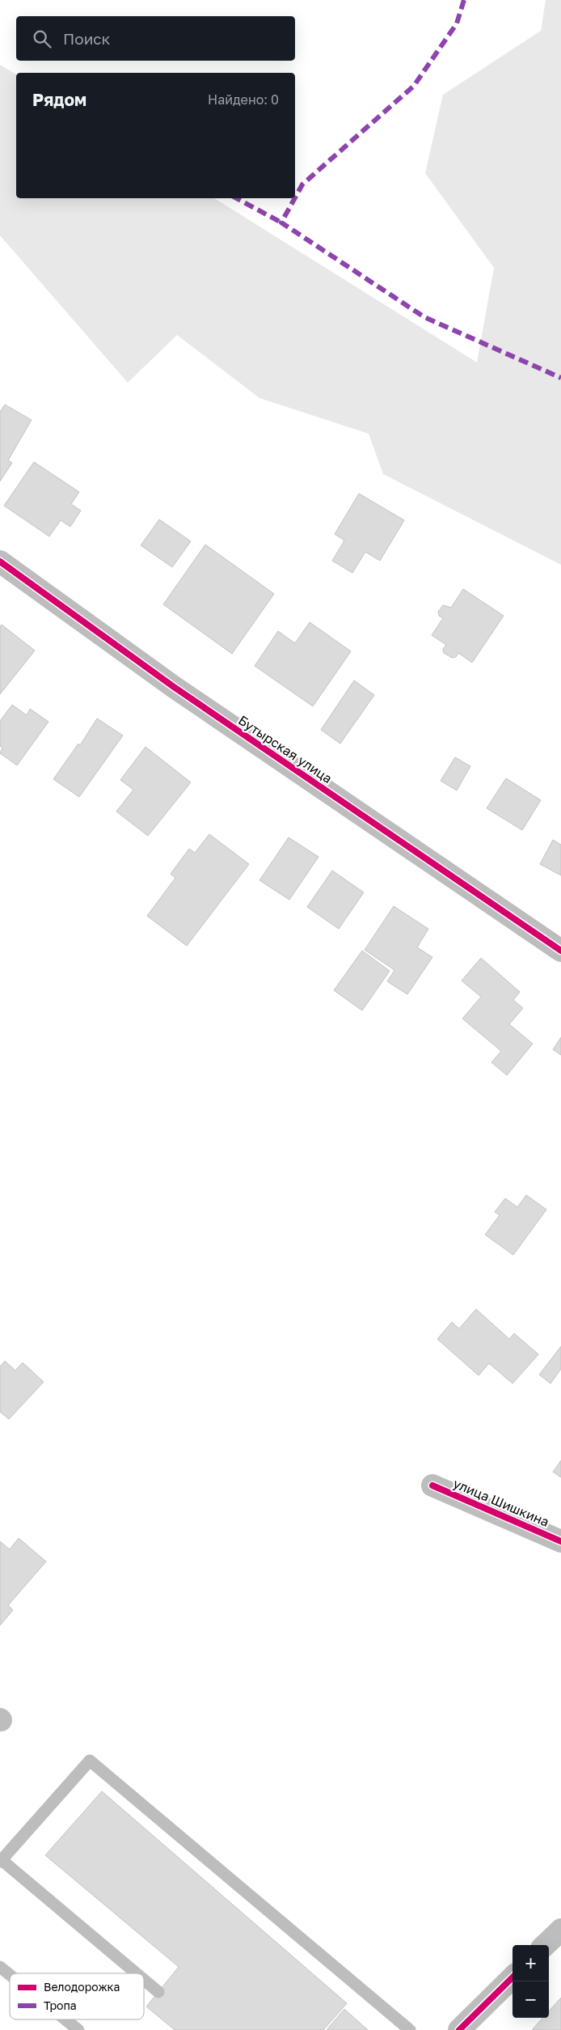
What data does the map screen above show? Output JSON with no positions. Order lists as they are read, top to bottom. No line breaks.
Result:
{"streets":{"street":["Бутырская улица","улица Шишкина"]},"legend":["Велодорожка","Тропа"],"page":{"search":"Поиск","heading":["Рядом","Найдено: 0"],"map_buttons":["+","−"]}}
